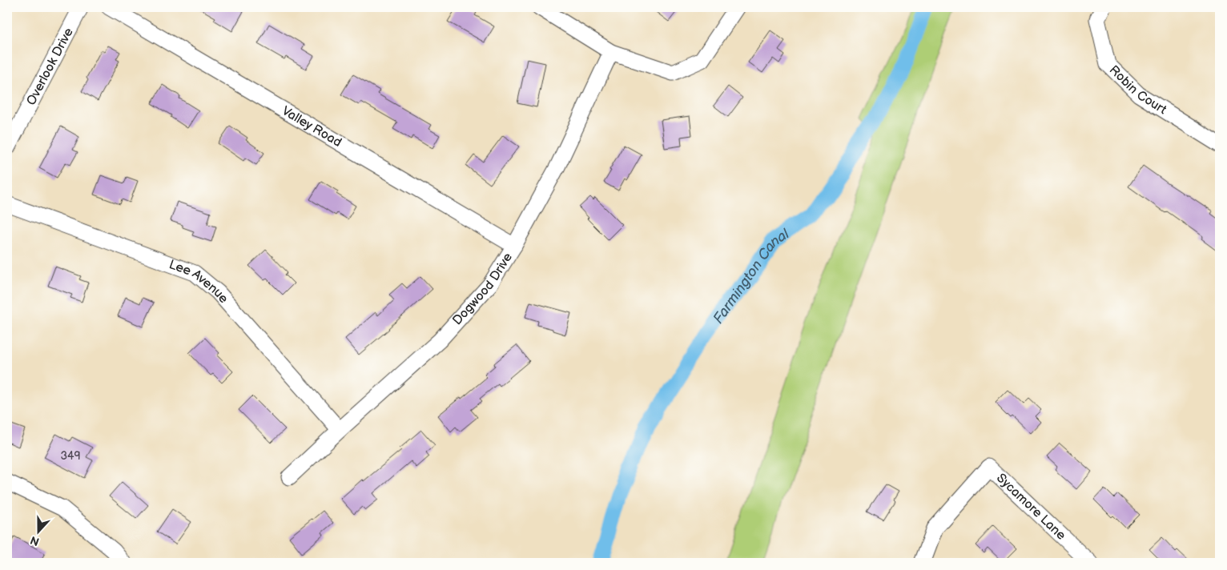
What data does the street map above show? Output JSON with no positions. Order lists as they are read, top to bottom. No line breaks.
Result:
{"streets":{"street":["Overlook Drive","Robin Court","Valley Road","Lee Avenue","Dogwood Drive","Sycamore Lane"]},"crossings":[["Valley Road","Dogwood Drive"],["Lee Avenue","Dogwood Drive"]],"water":["Farmington Canal"],"house_numbers":["349"],"north":"bottom"}
